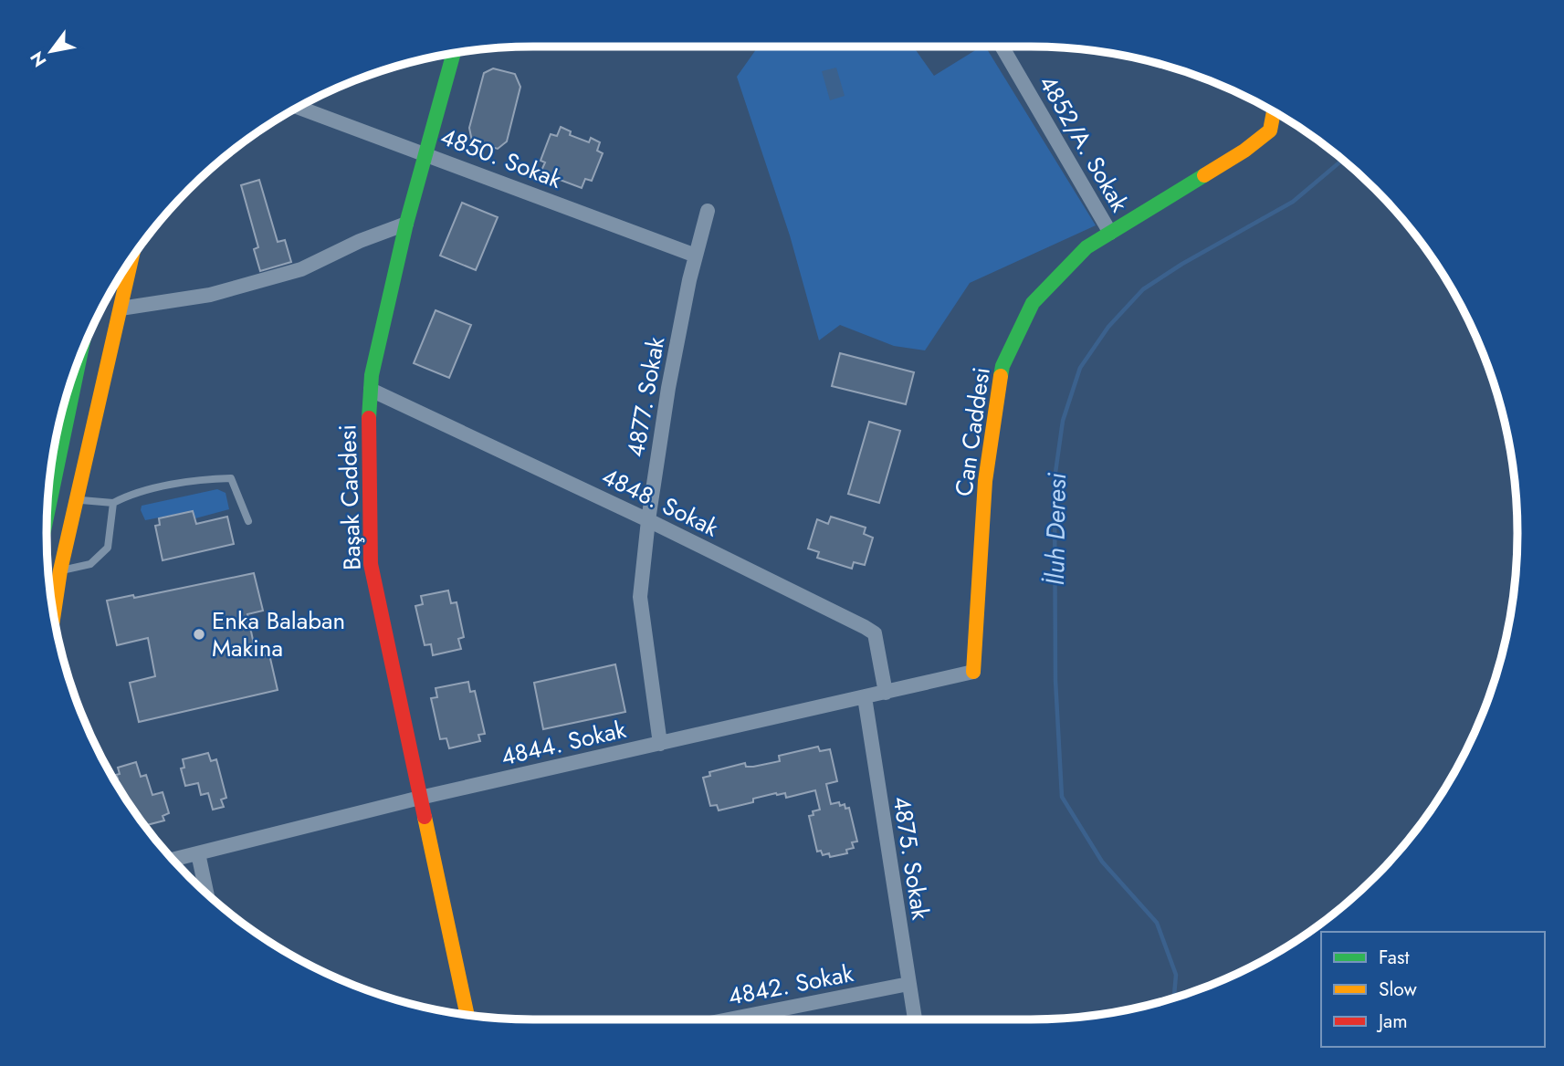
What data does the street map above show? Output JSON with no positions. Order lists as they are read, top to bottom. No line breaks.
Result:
{"streets":{"main road":["Can Caddesi","Başak Caddesi"],"street":["4852/A. Sokak","4850. Sokak","4877. Sokak","4848. Sokak","4844. Sokak","4875. Sokak","4842. Sokak"]},"crossings":[["4852/A. Sokak","Can Caddesi"],["4850. Sokak","4877. Sokak"],["4850. Sokak","Başak Caddesi"],["4877. Sokak","4848. Sokak"],["4877. Sokak","4844. Sokak"],["Can Caddesi","4844. Sokak"],["Başak Caddesi","4848. Sokak"],["Başak Caddesi","4844. Sokak"],["4848. Sokak","4844. Sokak"],["4844. Sokak","4875. Sokak"],["4875. Sokak","4842. Sokak"]],"water":["İluh Deresi"],"places":["Enka Balaban Makina"],"legend":["Fast","Slow","Jam"],"north":"bottom left"}
